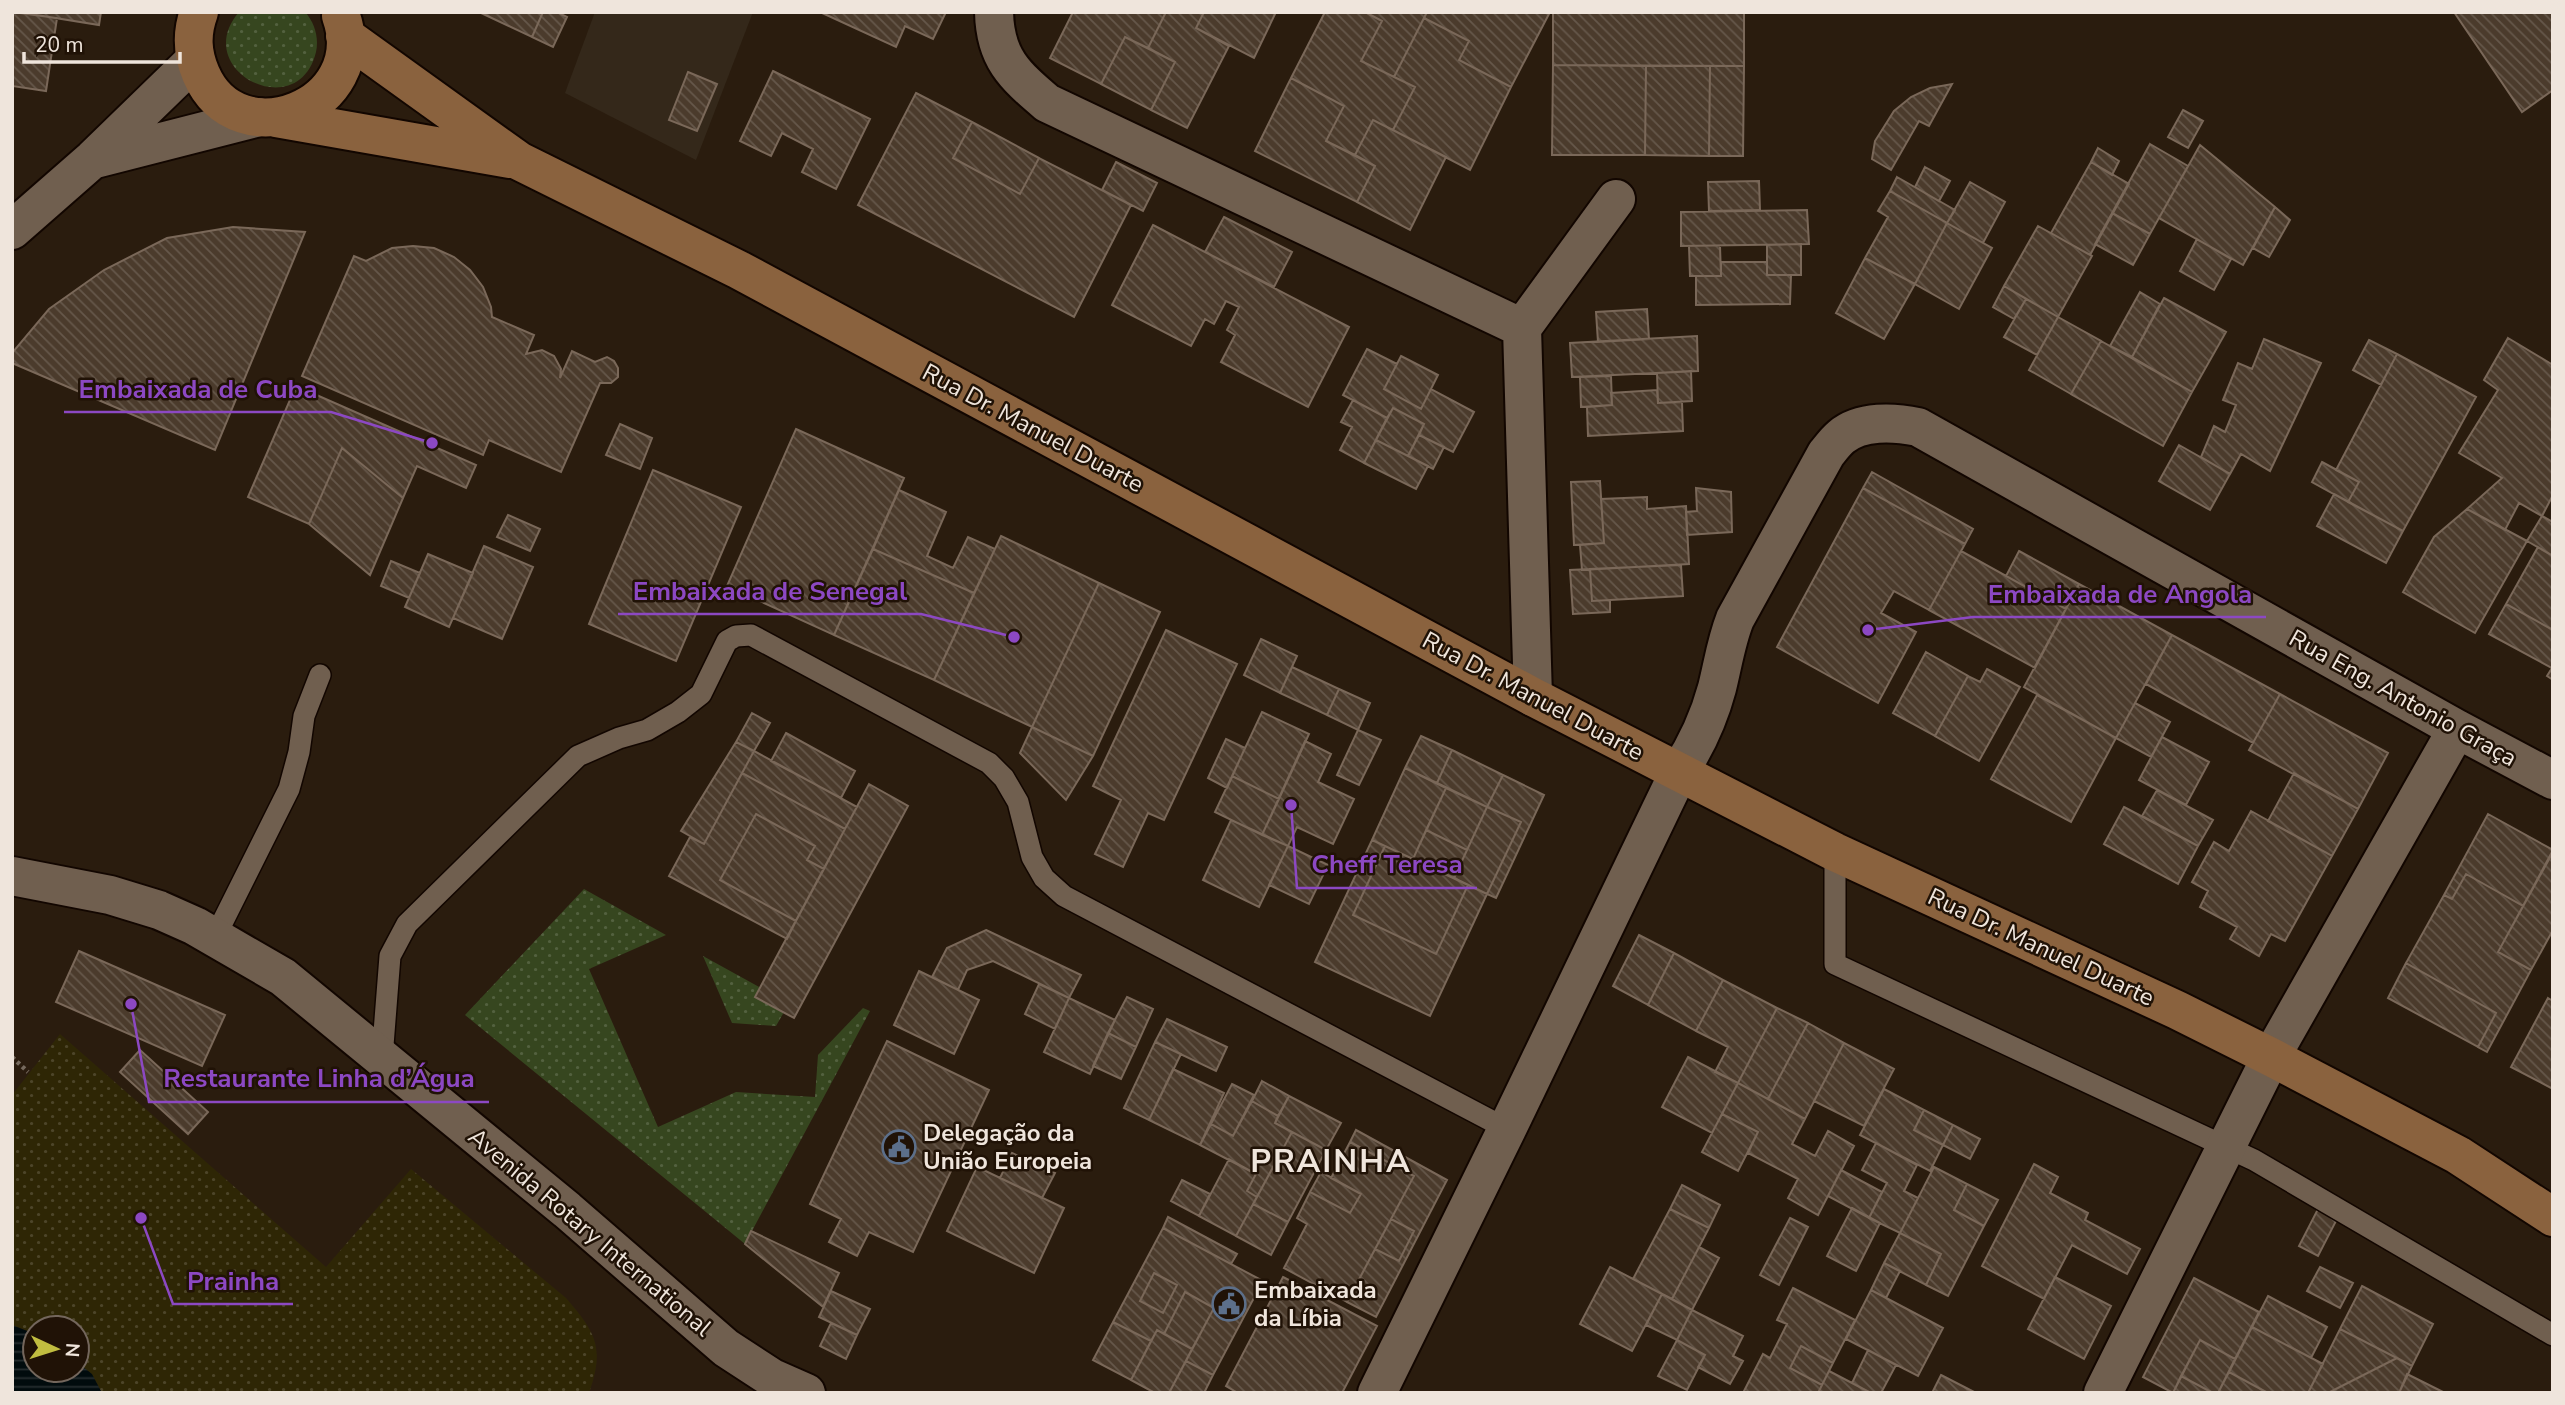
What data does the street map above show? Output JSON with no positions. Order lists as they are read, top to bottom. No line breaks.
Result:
{"streets":{"street":["Rua Dr. Manuel Duarte","Rua Eng. Antonio Graça","Avenida Rotary International"]},"crossings":[["Rua Dr. Manuel Duarte","Rua Eng. Antonio Graça"]],"districts":["PRAINHA"],"places":{"other":["Embaixada de Cuba","Embaixada de Angola","Embaixada de Senegal","Cheff Teresa","Restaurante Linha d’Água","Prainha"],"public building":["Delegação da União Europeia","Embaixada da Líbia"]},"scale_bar":"20 m","north":"right"}
